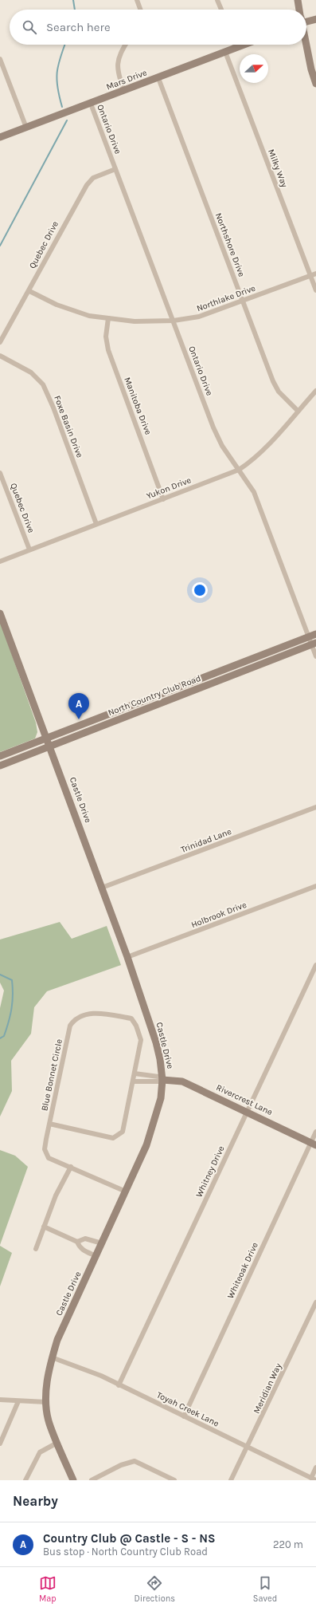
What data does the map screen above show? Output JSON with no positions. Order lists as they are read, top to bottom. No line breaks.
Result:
{"streets":{"main road":["Mars Drive","North Country Club Road","Castle Drive","Rivercrest Lane"],"street":["Ontario Drive","Milky Way","Quebec Drive","Northshore Drive","Northlake Drive","Manitoba Drive","Foxe Basin Drive","Yukon Drive","Trinidad Lane","Holbrook Drive","Blue Bonnet Circle","Whitney Drive","Whiteoak Drive","Meridian Way","Toyah Creek Lane"]},"crossings":[["Mars Drive","Ontario Drive"],["Mars Drive","Milky Way"],["Mars Drive","Northshore Drive"],["Ontario Drive","Quebec Drive"],["Ontario Drive","Northlake Drive"],["Ontario Drive","Yukon Drive"],["Ontario Drive","North Country Club Road"],["Milky Way","Northlake Drive"],["Quebec Drive","Northlake Drive"],["Quebec Drive","Yukon Drive"],["Northshore Drive","Northlake Drive"],["Northshore Drive","Yukon Drive"],["Northlake Drive","Manitoba Drive"],["Manitoba Drive","Yukon Drive"],["Foxe Basin Drive","Yukon Drive"],["North Country Club Road","Castle Drive"],["Castle Drive","Trinidad Lane"],["Castle Drive","Holbrook Drive"],["Castle Drive","Rivercrest Lane"],["Castle Drive","Toyah Creek Lane"],["Rivercrest Lane","Whitney Drive"],["Rivercrest Lane","Whiteoak Drive"],["Whitney Drive","Toyah Creek Lane"],["Whiteoak Drive","Toyah Creek Lane"],["Meridian Way","Toyah Creek Lane"]],"north":"right","page":{"search":"Search here","pins":"A","heading":"Nearby","list":[{"mark":"A","name":"Country Club @ Castle - S - NS","note":"Bus stop · North Country Club Road","value":"220 m"}],"nav":["Map","Directions","Saved"]}}
